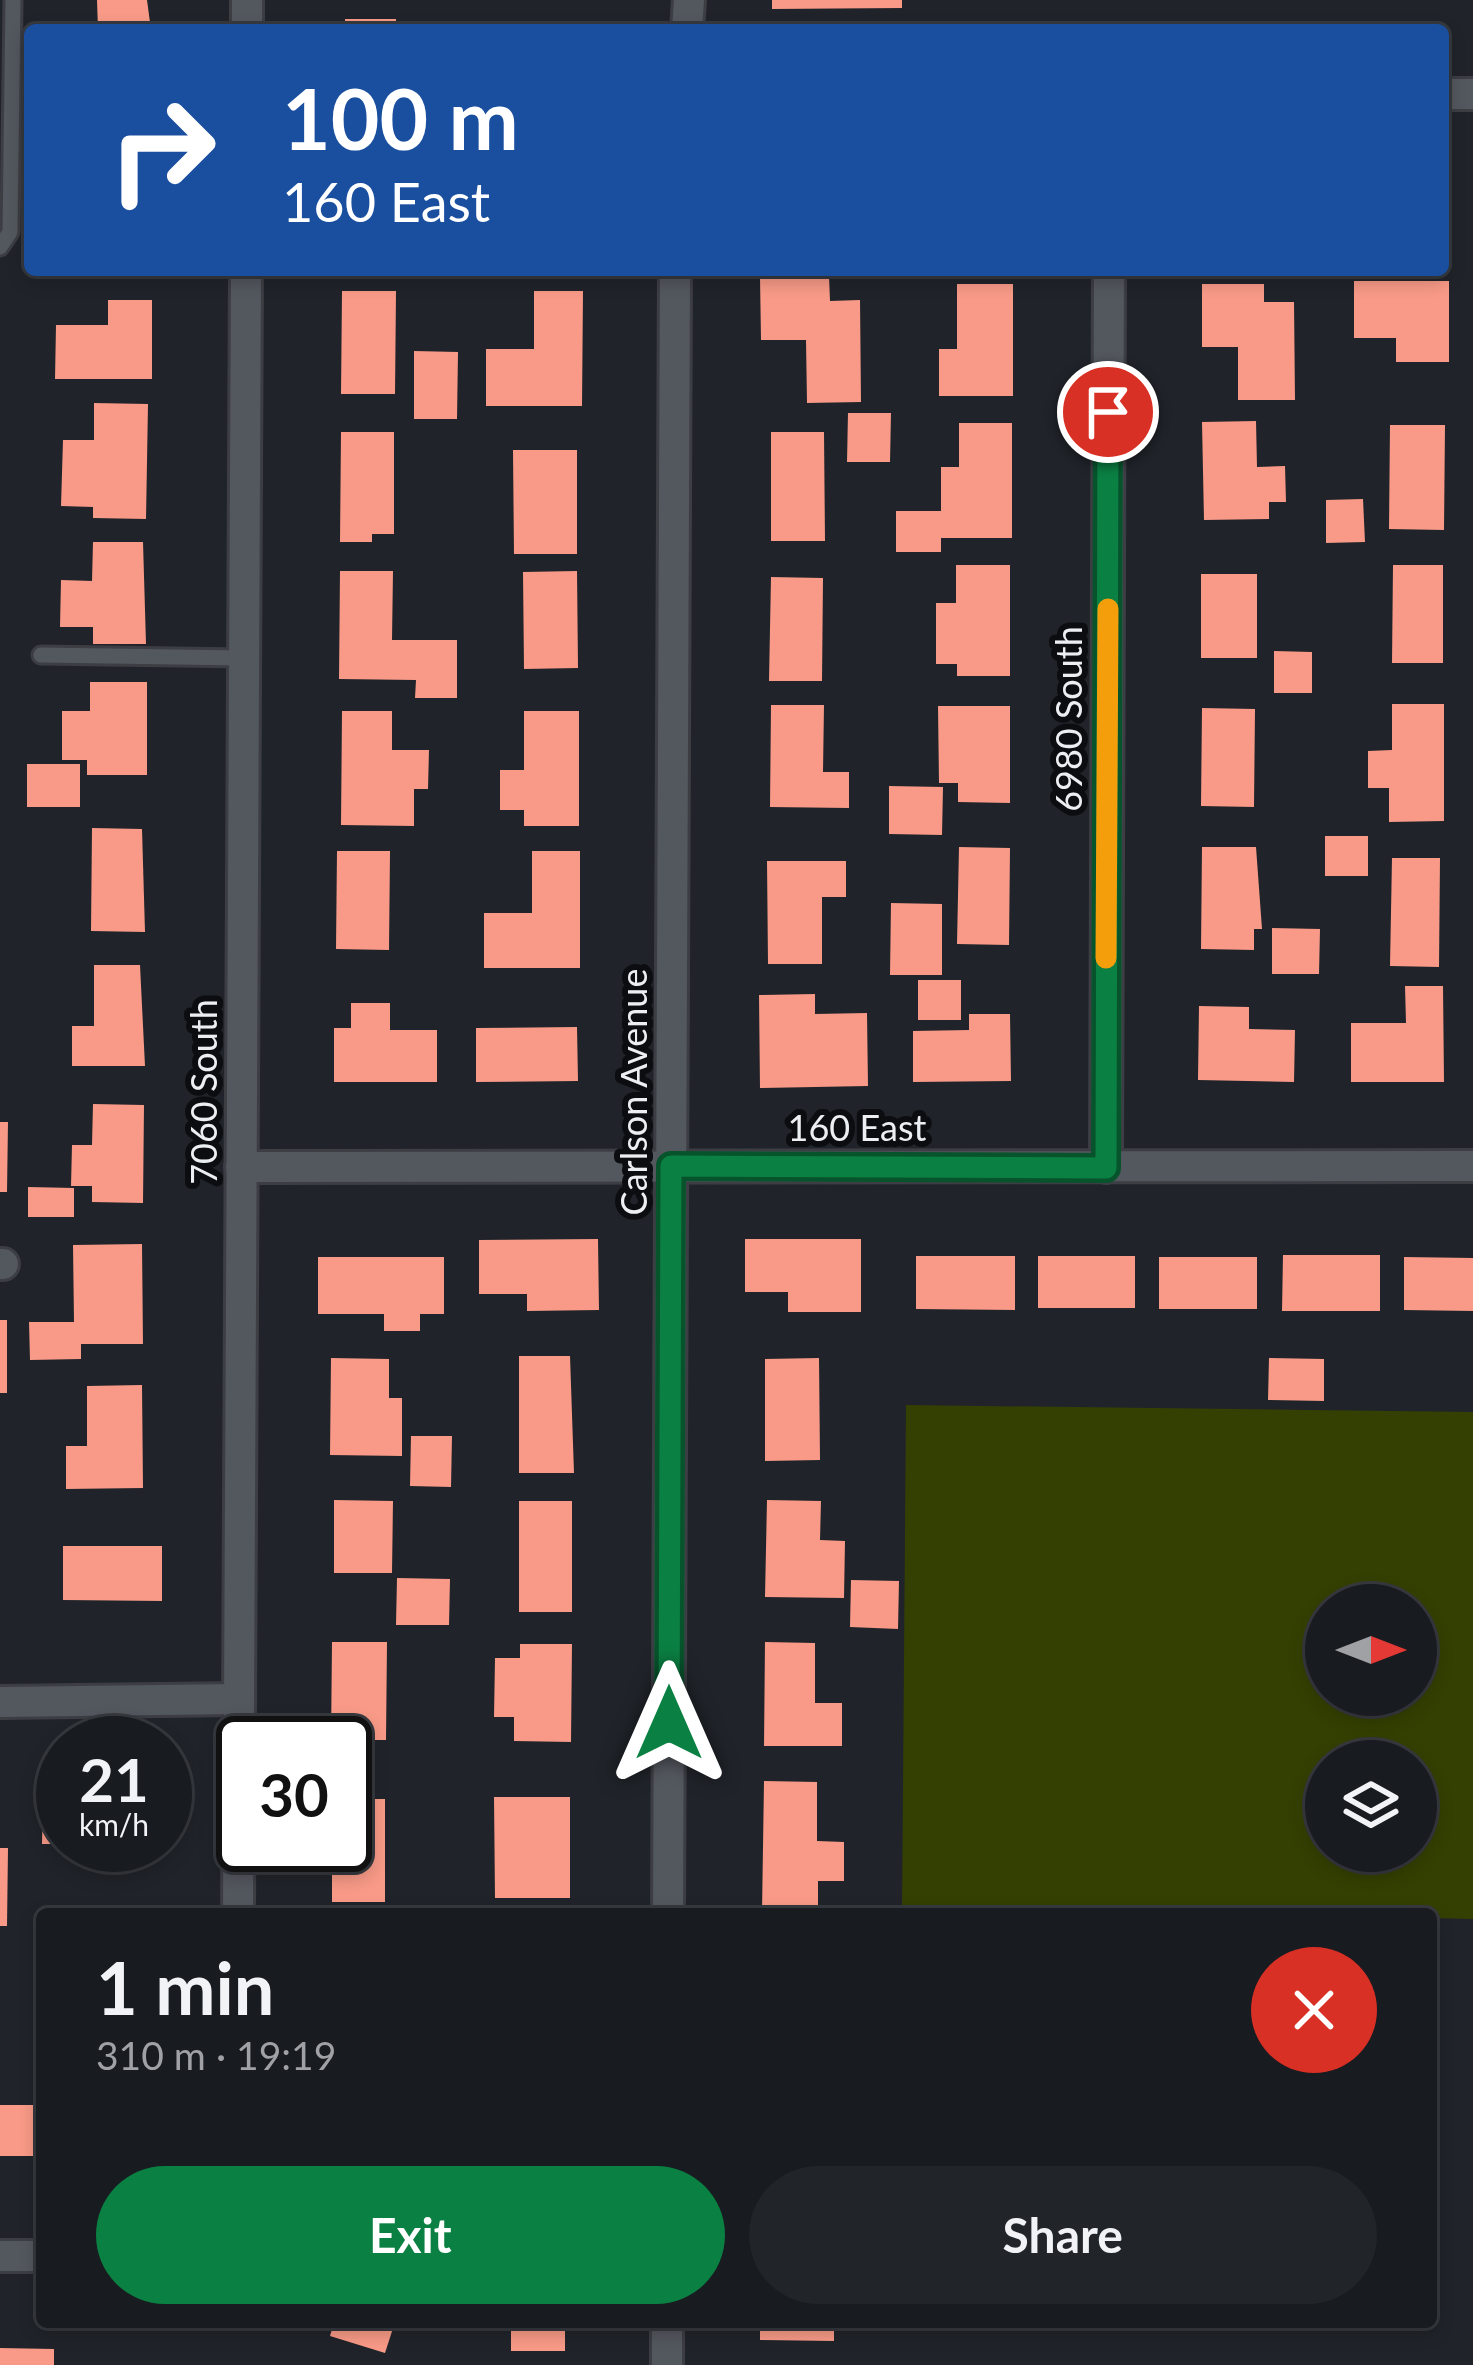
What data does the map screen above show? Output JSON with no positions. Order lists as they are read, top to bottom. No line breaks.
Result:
{"streets":{"street":["6980 South","7060 South","Carlson Avenue","160 East"]},"crossings":[["6980 South","160 East"],["7060 South","160 East"],["Carlson Avenue","160 East"]],"north":"right","page":{"turn":["100 m","160 East"],"speed":"21 km/h","limit":"30","heading":["1 min","310 m · 19:19"],"buttons":["Exit","Share"]}}
